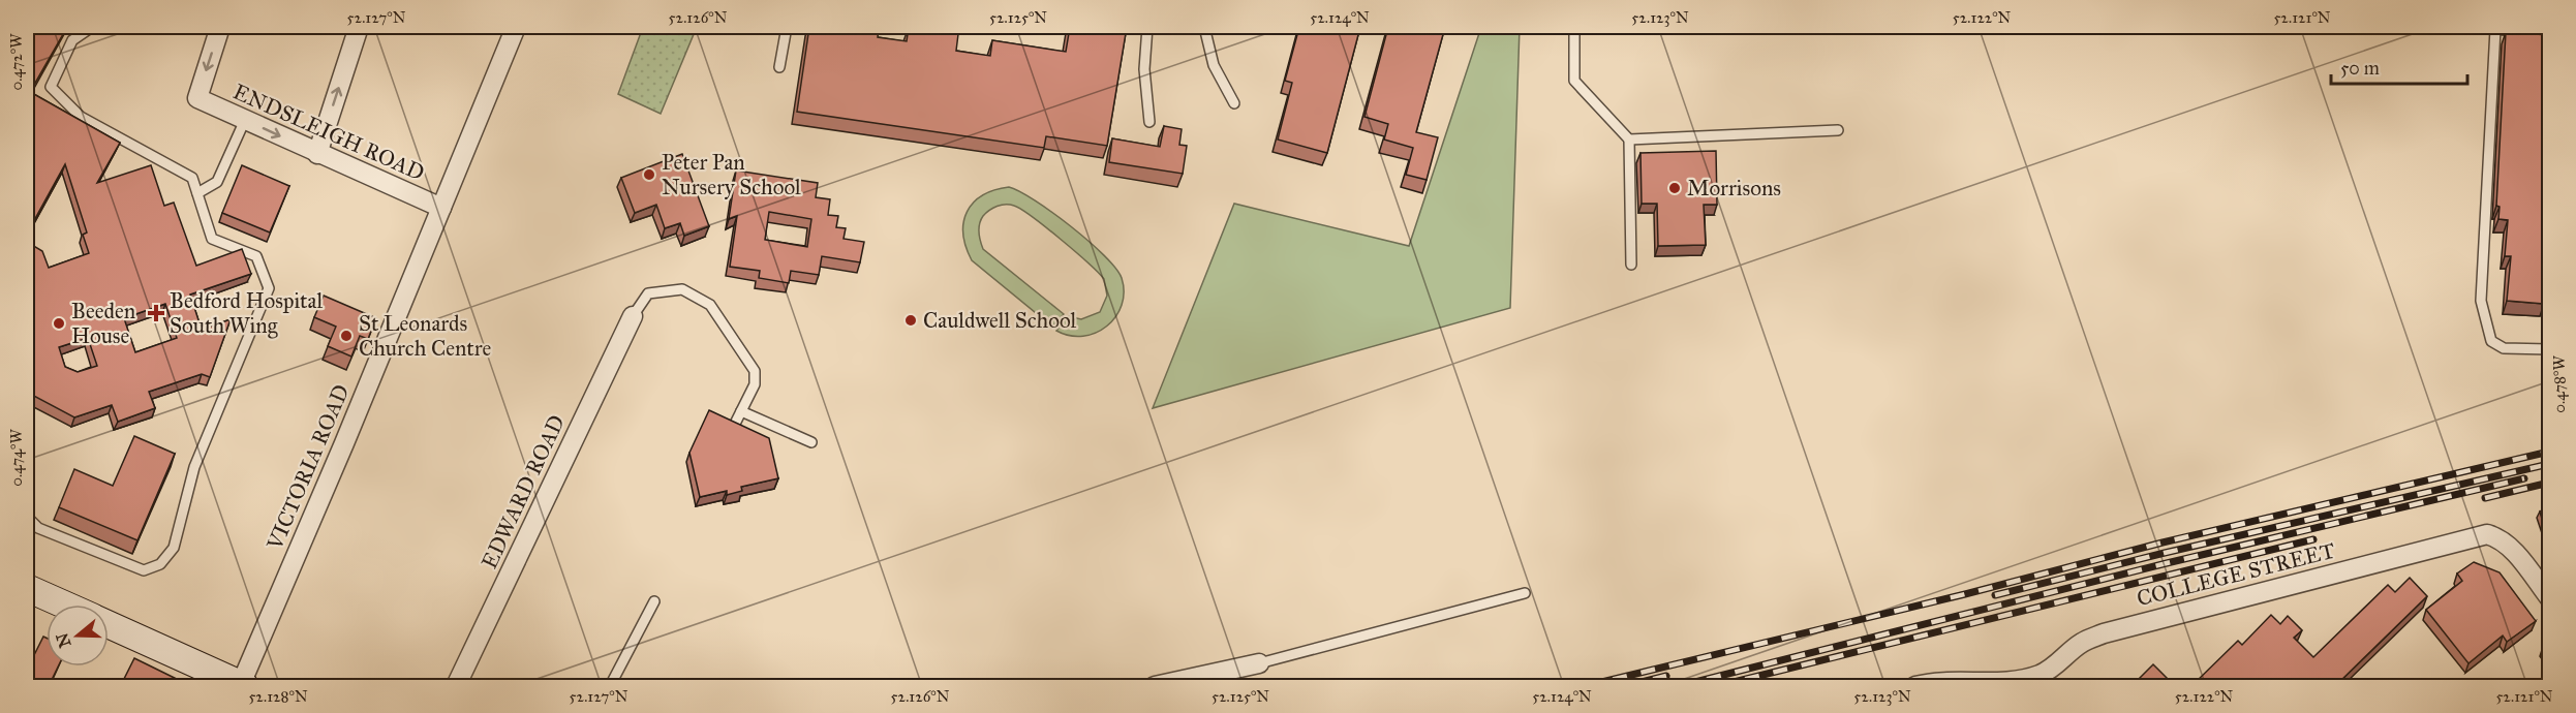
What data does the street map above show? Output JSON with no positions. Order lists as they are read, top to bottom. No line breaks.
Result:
{"streets":{"street":["ENDSLEIGH ROAD","VICTORIA ROAD","EDWARD ROAD","COLLEGE STREET"]},"crossings":[["ENDSLEIGH ROAD","VICTORIA ROAD"]],"places":{"other":["Peter Pan Nursery School","Morrisons","Cauldwell School","Beeden House","St Leonards Church Centre"],"health":["Bedford Hospital South Wing"]},"scale_bar":"50 m","north":"left","coordinates":["52.127°N","52.126°N","52.125°N","52.124°N","52.123°N","52.122°N","52.121°N","0.472°W","0.478°W","0.474°W","52.128°N"]}
